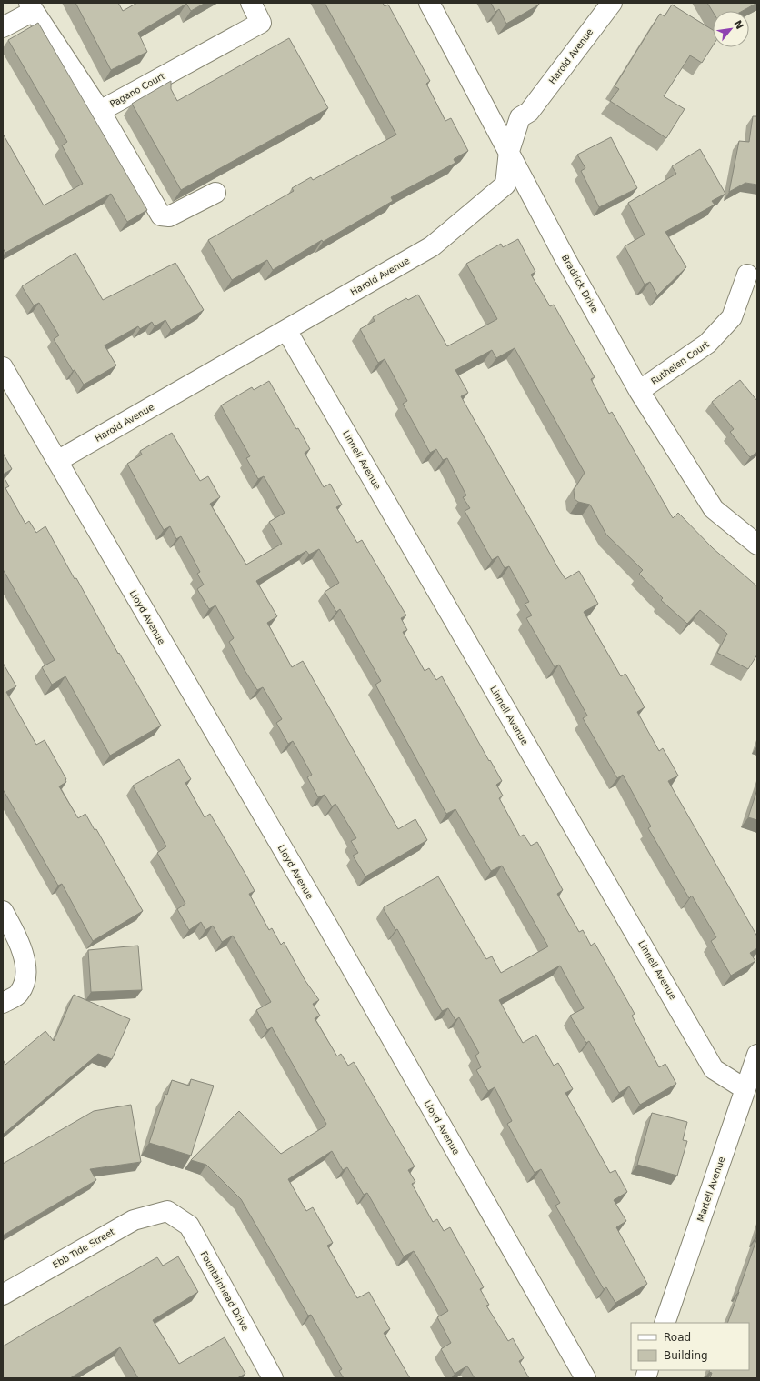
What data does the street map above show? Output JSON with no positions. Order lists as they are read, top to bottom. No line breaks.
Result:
{"streets":{"street":["Harold Avenue","Pagano Court","Bradrick Drive","Ruthelen Court","Linnell Avenue","Lloyd Avenue","Martell Avenue","Ebb Tide Street","Fountainhead Drive"]},"crossings":[["Harold Avenue","Bradrick Drive"],["Harold Avenue","Linnell Avenue"],["Harold Avenue","Lloyd Avenue"],["Bradrick Drive","Ruthelen Court"],["Linnell Avenue","Martell Avenue"],["Ebb Tide Street","Fountainhead Drive"]],"legend":["Road","Building"],"north":"top right"}
